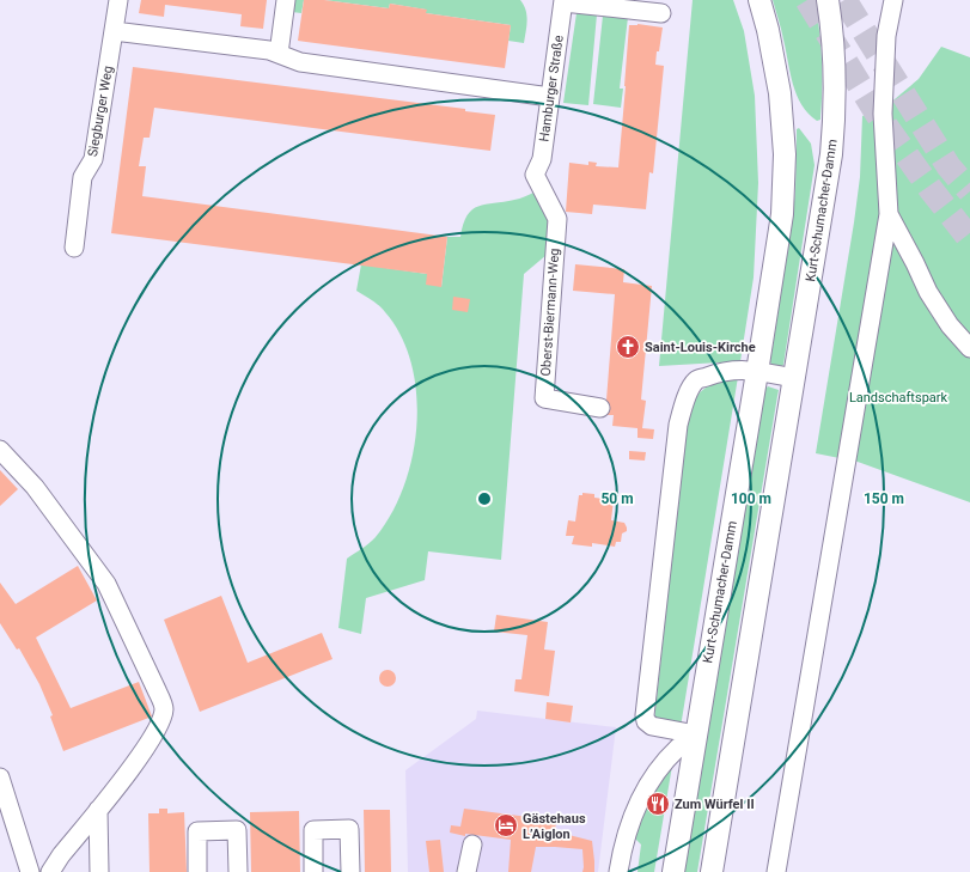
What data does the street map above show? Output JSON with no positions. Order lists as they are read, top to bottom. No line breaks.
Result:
{"streets":{"main road":["Kurt-Schumacher-Damm"],"lane":["Hamburger Straße","Siegburger Weg","Oberst-Biermann-Weg"]},"crossings":[["Hamburger Straße","Oberst-Biermann-Weg"]],"parks":["Landschaftspark"],"places":{"church":["Saint-Louis-Kirche"],"restaurant":["Zum Würfel II"],"hotel":["Gästehaus L’Aiglon"]},"rings":["50 m","100 m","150 m"]}
